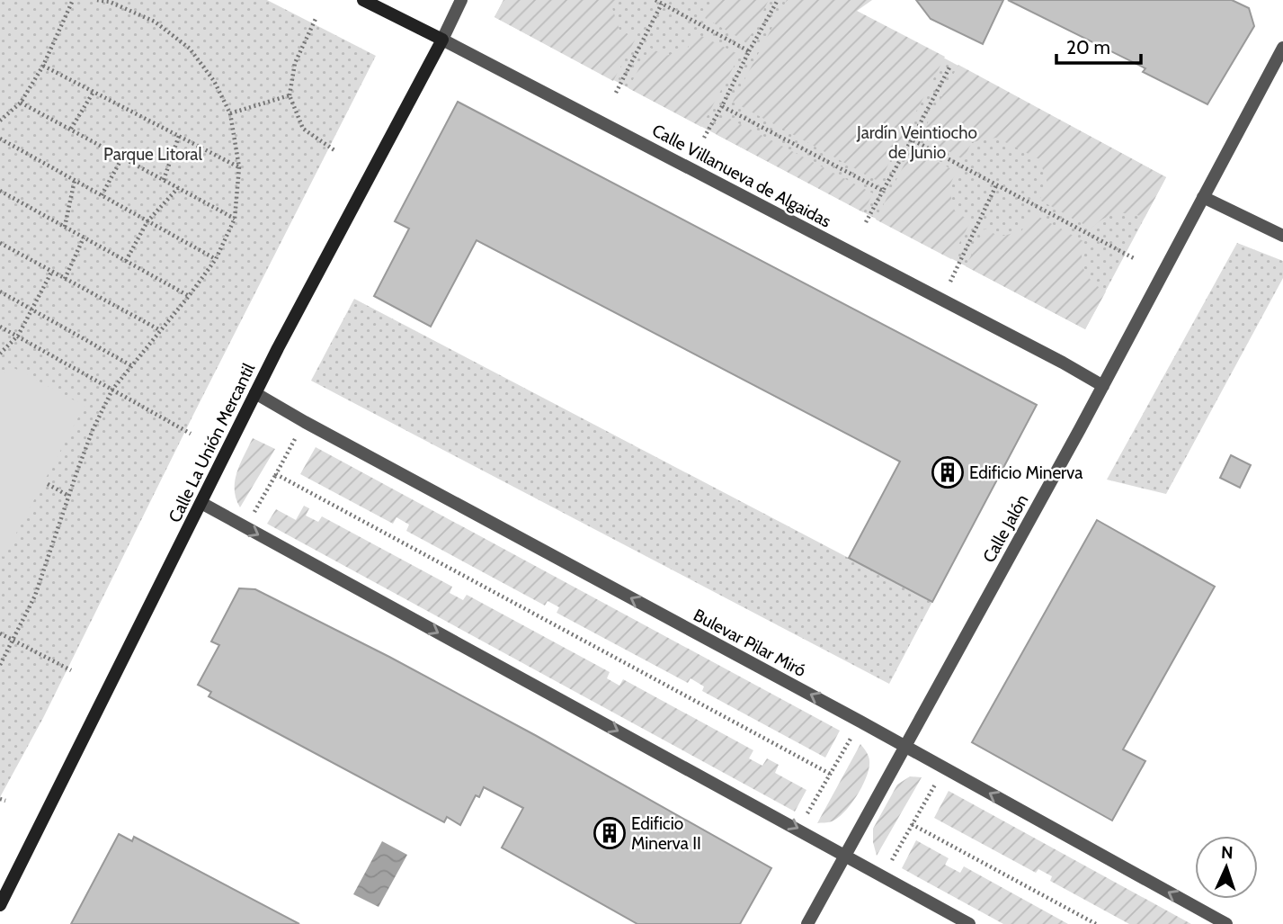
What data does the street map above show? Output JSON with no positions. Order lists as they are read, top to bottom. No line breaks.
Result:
{"streets":{"street":["Calle Villanueva de Algaidas","Calle La Unión Mercantil","Calle Jalón","Bulevar Pilar Miró"]},"crossings":[["Calle Villanueva de Algaidas","Calle La Unión Mercantil"],["Calle Villanueva de Algaidas","Calle Jalón"],["Calle La Unión Mercantil","Bulevar Pilar Miró"],["Calle Jalón","Bulevar Pilar Miró"]],"one_way":["Bulevar Pilar Miró"],"parks":["Jardín Veintiocho de Junio","Parque Litoral"],"places":{"building":["Edificio Minerva","Edificio Minerva II"]},"scale_bar":"20 m","north":"top"}
